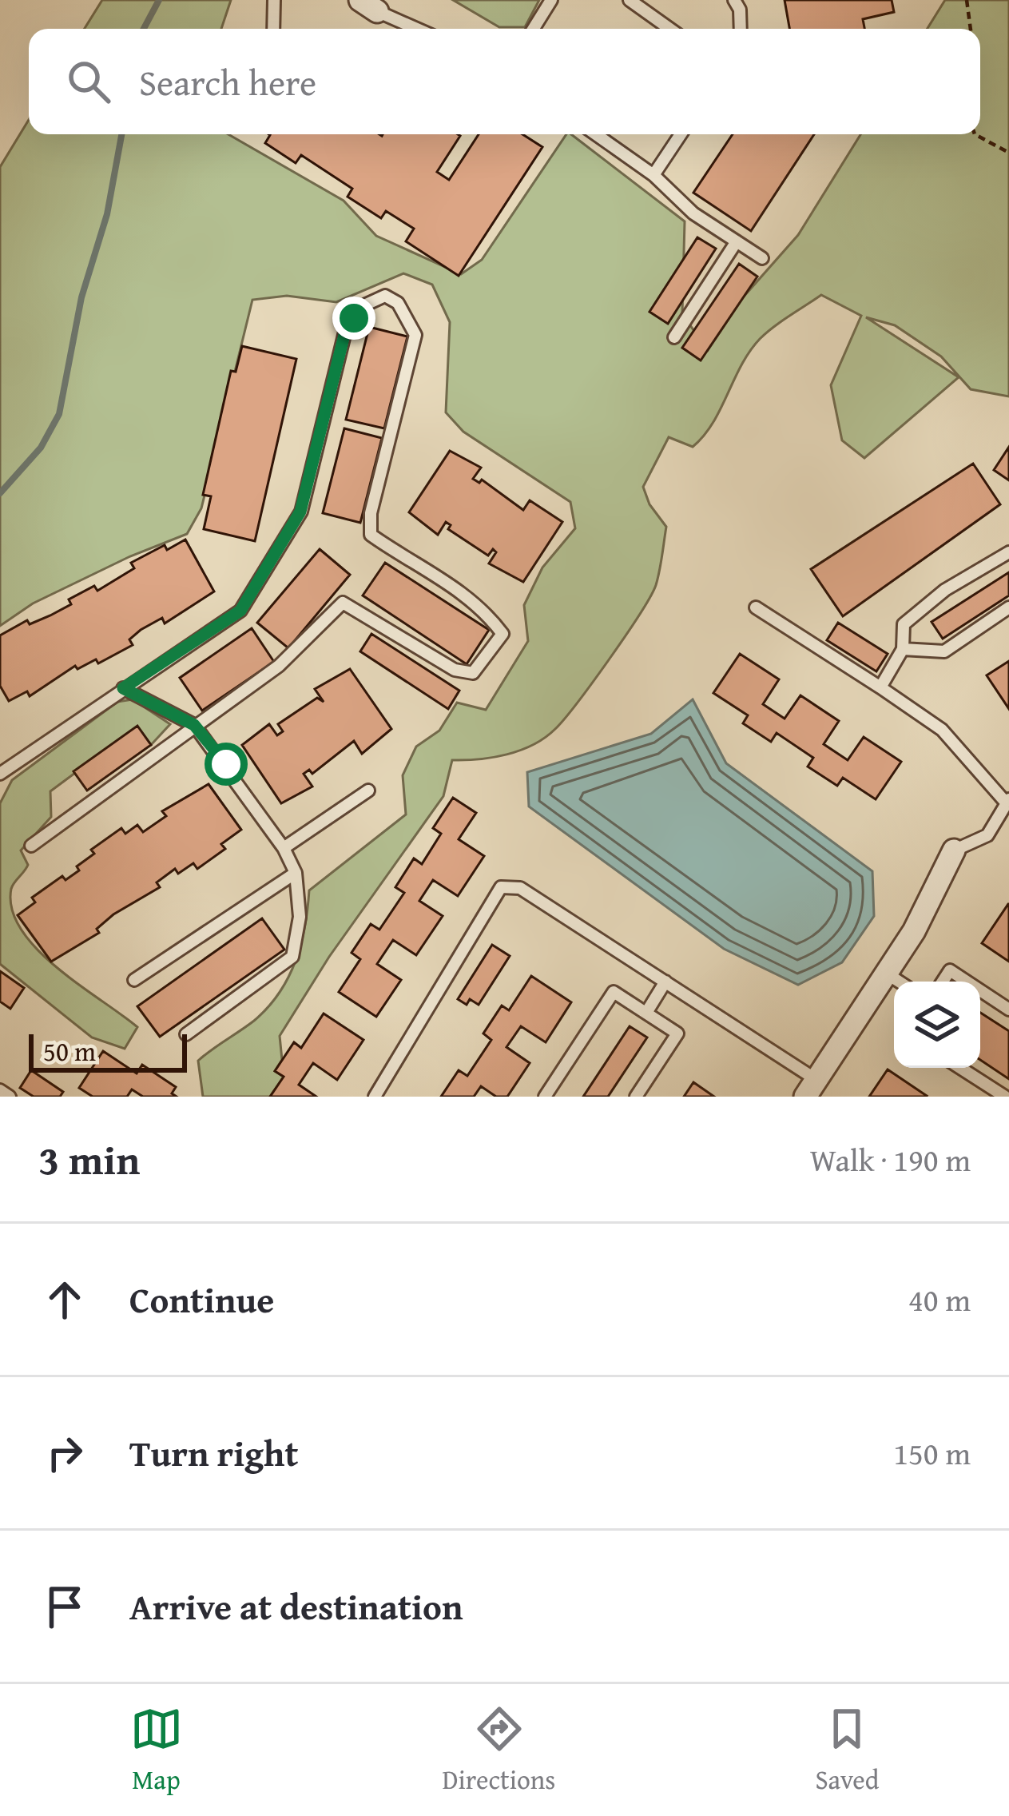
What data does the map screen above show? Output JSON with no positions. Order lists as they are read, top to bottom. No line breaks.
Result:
{"scale_bar":"50 m","page":{"search":"Search here","scale":"50 m","heading":["3 min","Walk · 190 m"],"list":[["Continue","40 m"],["Turn right","150 m"],"Arrive at destination"],"nav":["Map","Directions","Saved"]}}
